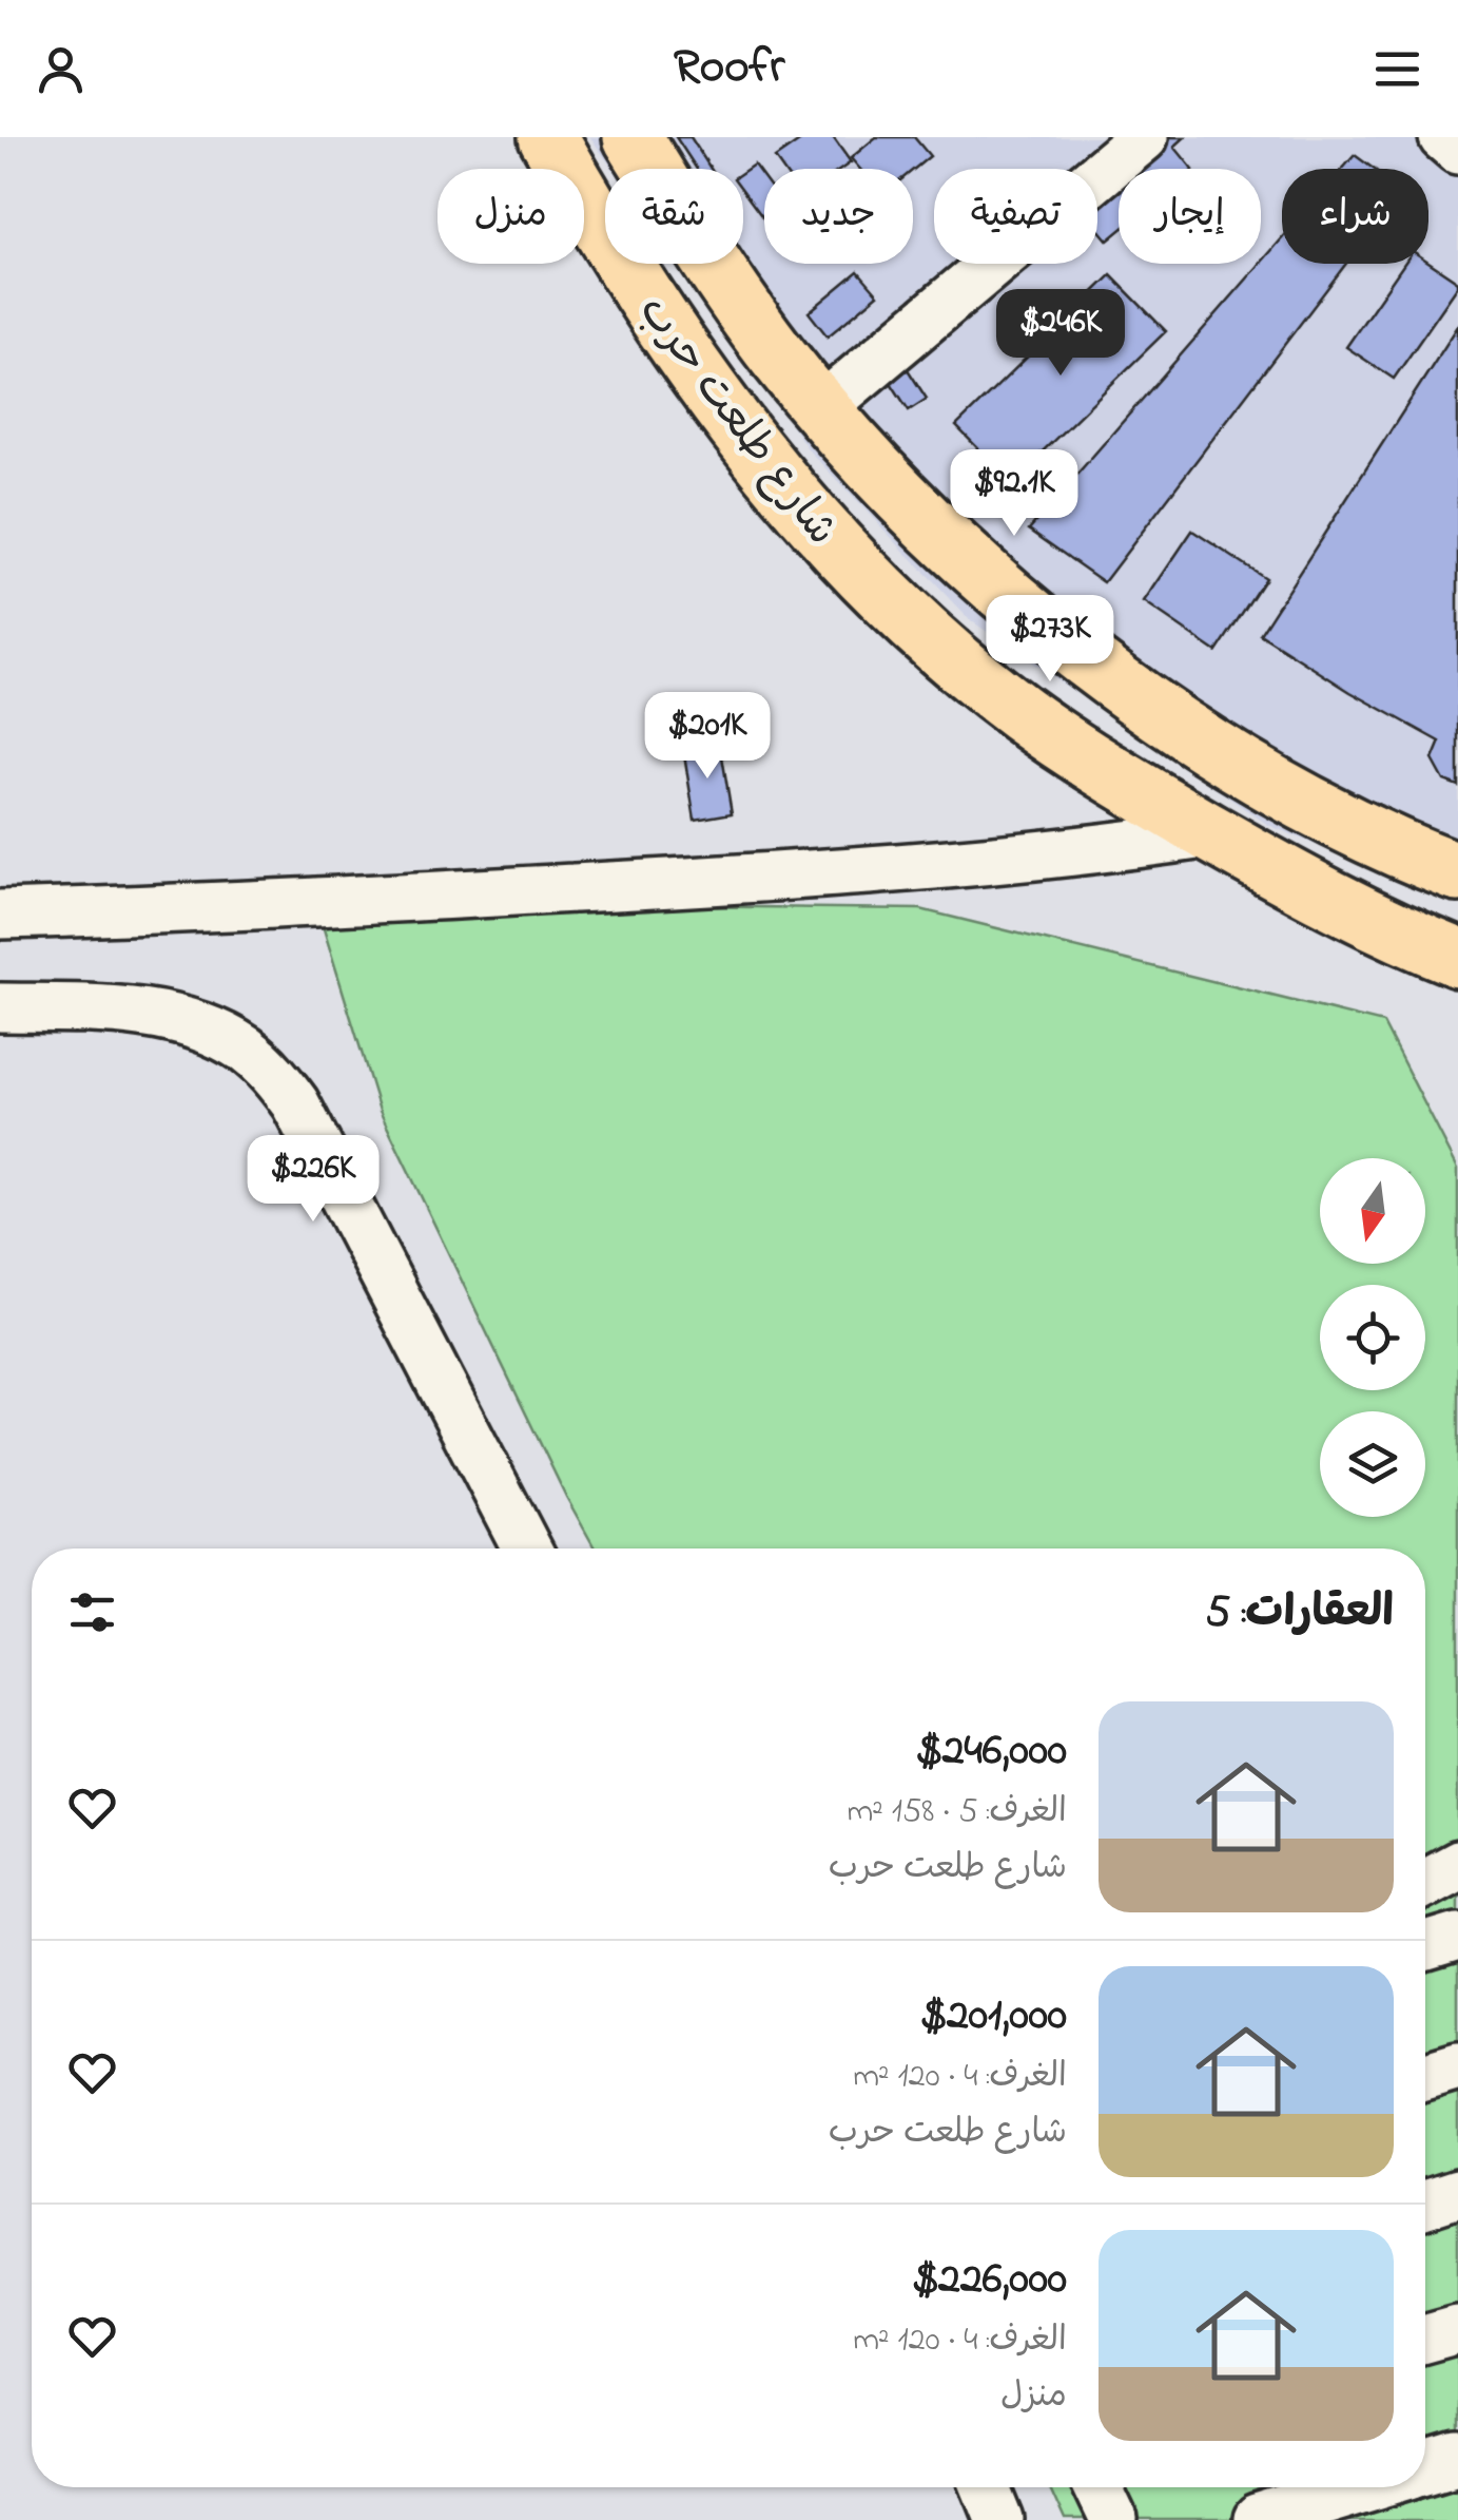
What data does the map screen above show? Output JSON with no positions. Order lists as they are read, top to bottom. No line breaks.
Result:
{"streets":{"main road":["شارع طلعت حرب"]},"north":"bottom","page":{"header":"Roofr","chip":["شراء","إيجار","تصفية","جديد","شقة","منزل"],"price":["$246K","$92.1K","$273K","$201K","$226K"],"heading":"العقارات: 5","list":[{"name":"$246,000","note":"الغرف: 5 · 158 m² · شارع طلعت حرب"},{"name":"$201,000","note":"الغرف: 4 · 120 m² · شارع طلعت حرب"},{"name":"$226,000","note":"الغرف: 4 · 120 m² · منزل"}]}}
